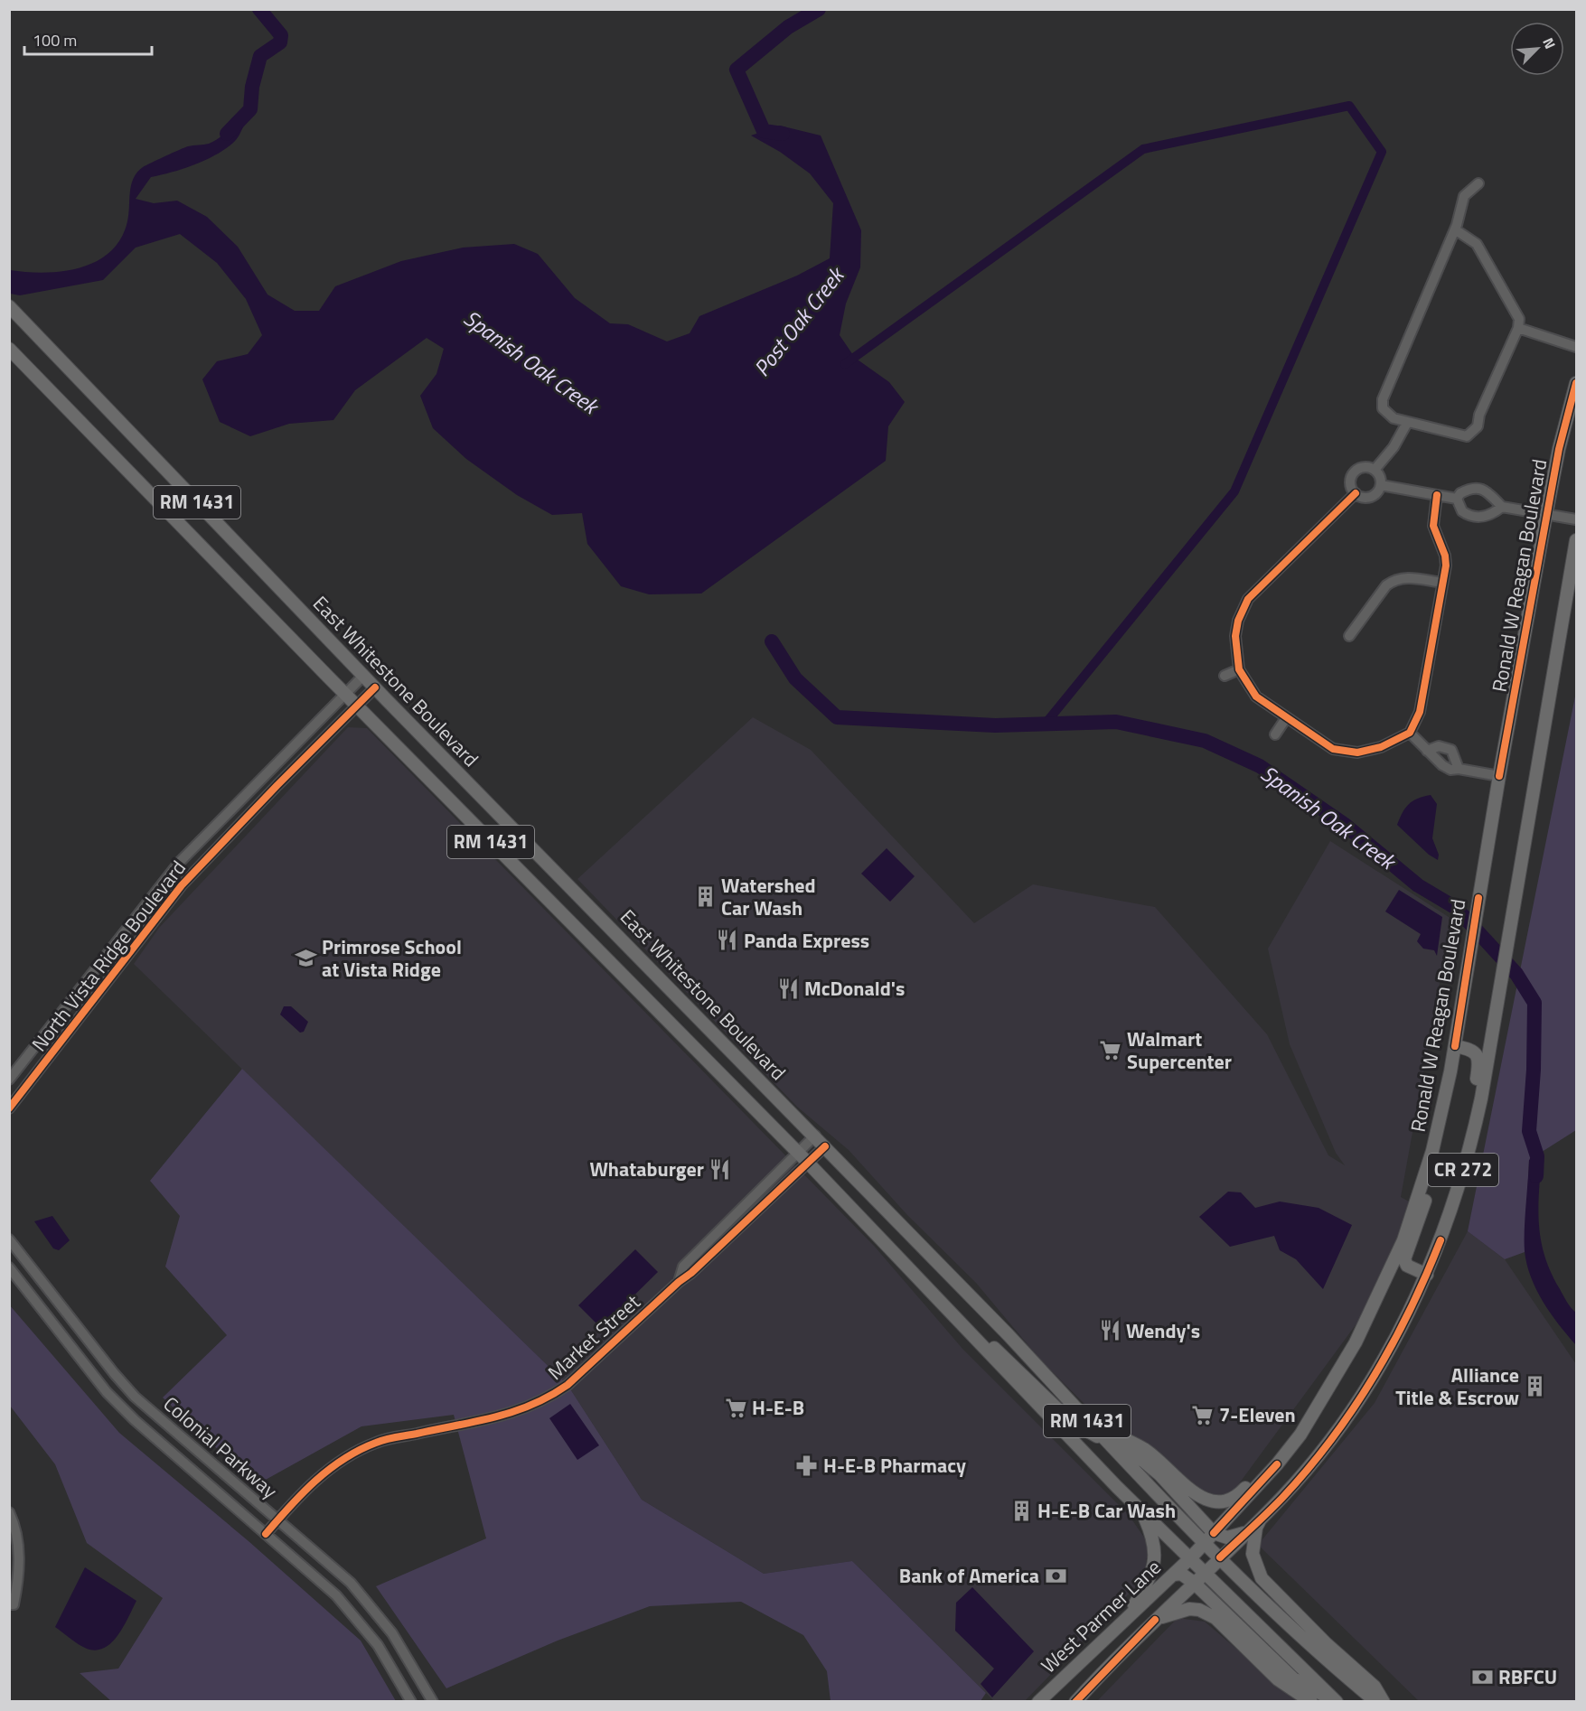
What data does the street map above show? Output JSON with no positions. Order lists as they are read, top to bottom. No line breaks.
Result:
{"streets":{"main road":["RM 1431","Ronald W Reagan Boulevard","East Whitestone Boulevard","CR 272","West Parmer Lane"],"street":["North Vista Ridge Boulevard","Market Street","Colonial Parkway"]},"crossings":[["RM 1431","Ronald W Reagan Boulevard"],["RM 1431","North Vista Ridge Boulevard"],["RM 1431","Market Street"],["RM 1431","West Parmer Lane"],["Ronald W Reagan Boulevard","West Parmer Lane"],["East Whitestone Boulevard","North Vista Ridge Boulevard"],["East Whitestone Boulevard","Market Street"],["Market Street","Colonial Parkway"]],"water":["Post Oak Creek","Spanish Oak Creek"],"places":{"building":["Watershed Car Wash","Alliance Title & Escrow","H-E-B Car Wash"],"restaurant":["Panda Express","McDonald's","Whataburger","Wendy's"],"school or university":["Primrose School at Vista Ridge"],"supermarket":["Walmart Supercenter","H-E-B","7-Eleven"],"pharmacy":["H-E-B Pharmacy"],"bank":["Bank of America","RBFCU"]},"scale_bar":"100 m","north":"top right"}
